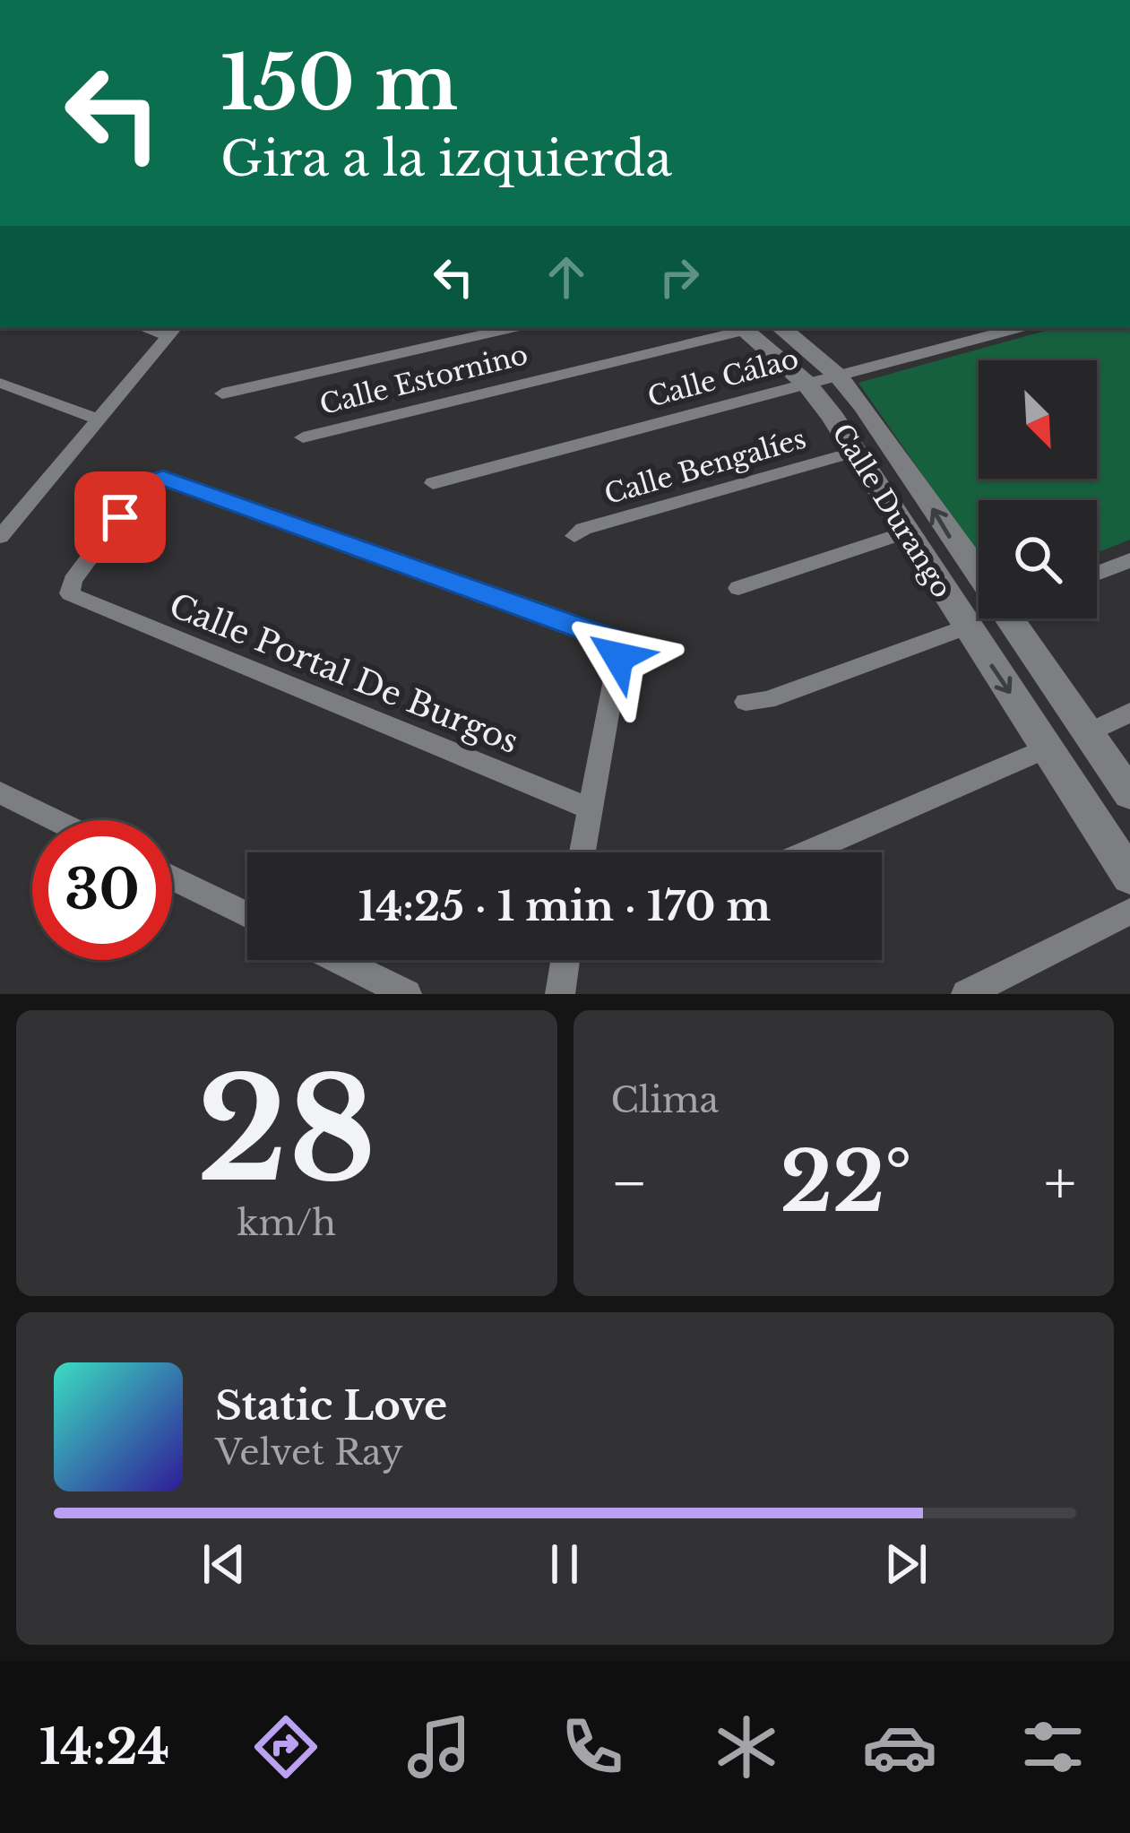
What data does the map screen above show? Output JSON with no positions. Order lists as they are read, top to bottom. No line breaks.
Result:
{"streets":{"main road":["Calle Durango"],"street":["Calle Cálao","Calle Estornino","Calle Bengalíes","Calle Portal De Burgos"]},"crossings":[["Calle Cálao","Calle Durango"],["Calle Estornino","Calle Durango"],["Calle Bengalíes","Calle Durango"]],"north":"bottom right","page":{"turn":["150 m","Gira a la izquierda"],"limit":"30","trip":"14:25 · 1 min · 170 m","tile":[["28","km/h"],"Clima"],"heat":["−","22°","+"],"song":["Static Love","Velvet Ray"],"tabs":"14:24"}}
